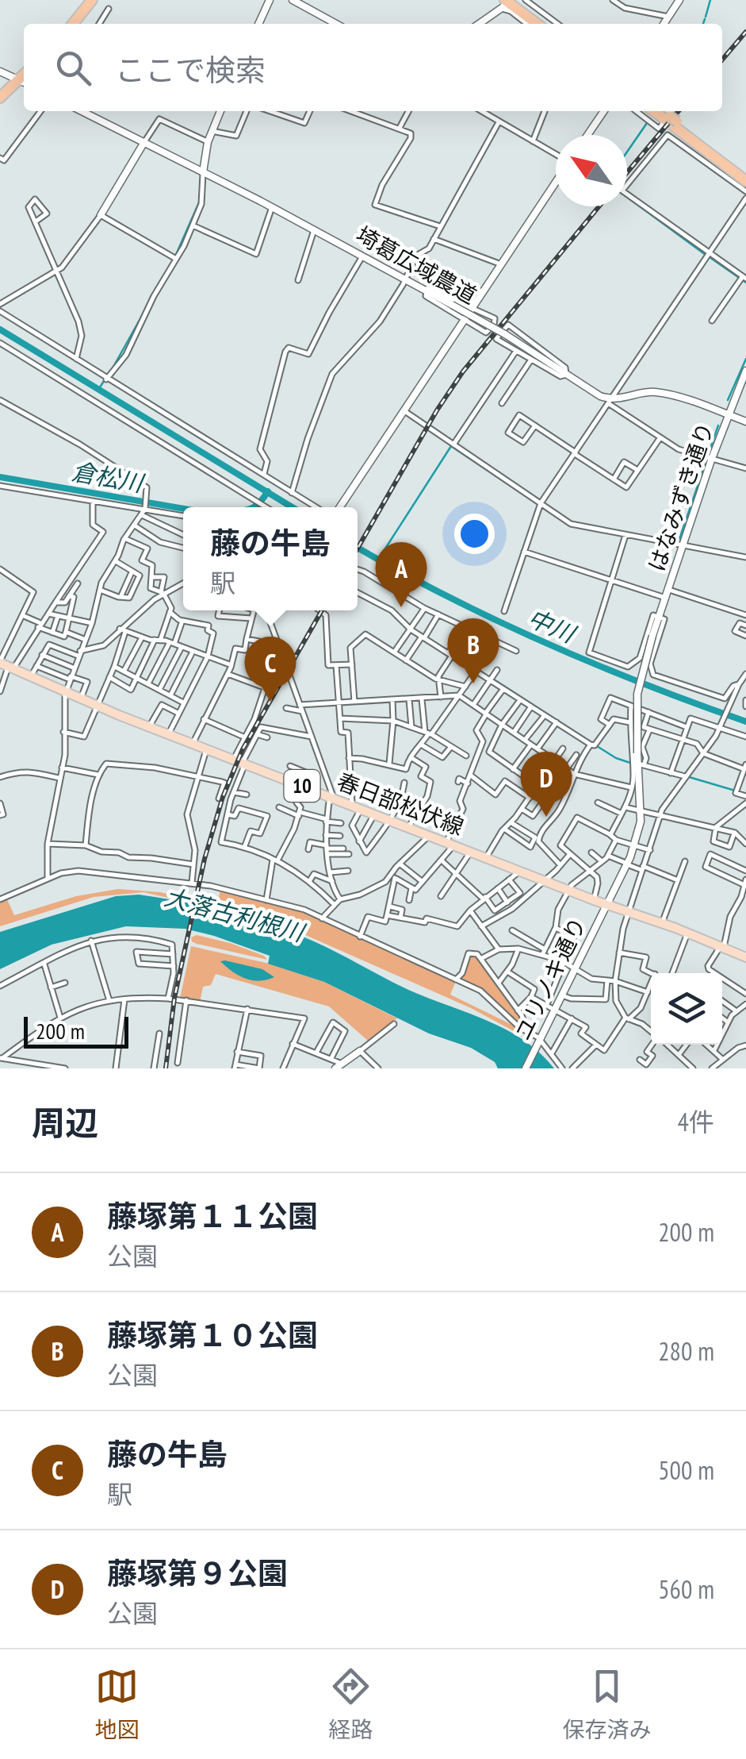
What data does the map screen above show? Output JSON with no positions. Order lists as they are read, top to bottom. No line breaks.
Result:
{"streets":{"main road":["10","春日部松伏線"],"street":["埼葛広域農道","はなみずき通り","ユリノキ通り"]},"crossings":[["春日部松伏線","ユリノキ通り"]],"water":["倉松川","中川","大落古利根川"],"scale_bar":"200 m","north":"top left","page":{"search":"ここで検索","popup":["藤の牛島","駅"],"pins":["A","B","C","D"],"scale":"200 m","heading":["周辺","4件"],"list":[{"mark":"A","name":"藤塚第１１公園","note":"公園","value":"200 m"},{"mark":"B","name":"藤塚第１０公園","note":"公園","value":"280 m"},{"mark":"C","name":"藤の牛島","note":"駅","value":"500 m"},{"mark":"D","name":"藤塚第９公園","note":"公園","value":"560 m"}],"nav":["地図","経路","保存済み"]}}
